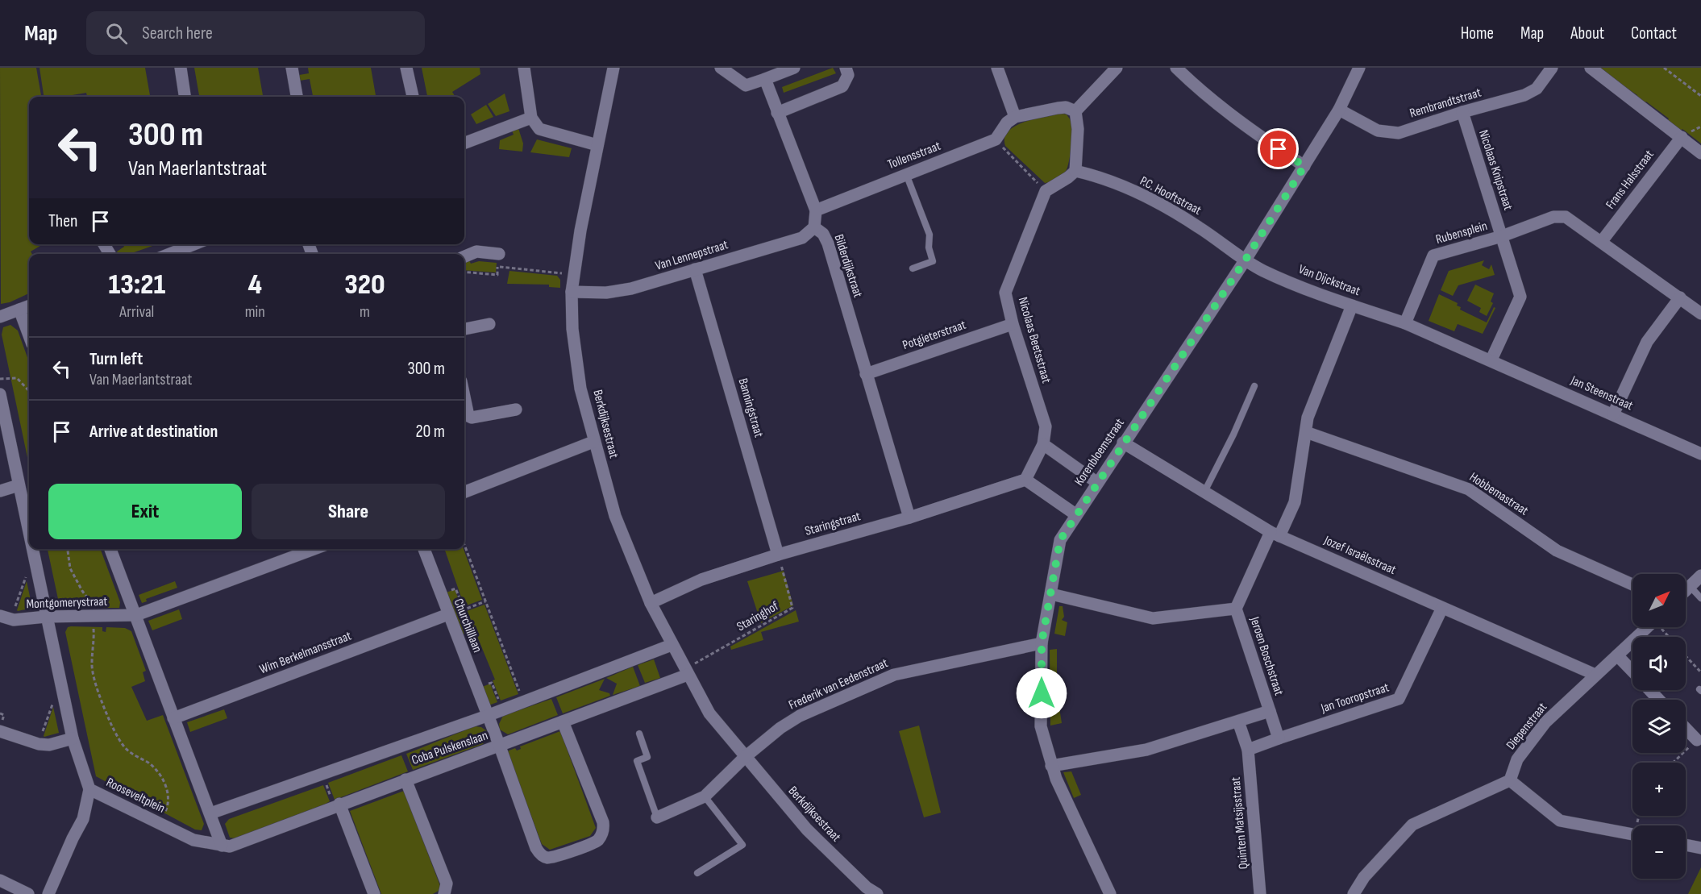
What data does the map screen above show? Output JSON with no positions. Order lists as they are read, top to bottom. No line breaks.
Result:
{"streets":{"street":["Rembrandtstraat","Tollensstraat","Nicolaas Knipstraat","Frans Halsstraat","P.C. Hooftstraat","Rubensplein","Van Lennepstraat","Bilderdijkstraat","Van Dijckstraat","Potgieterstraat","Nicolaas Beetsstraat","Jan Steenstraat","Banningstraat","Berkdijksestraat","Korenbloemstraat","Hobbemastraat","Staringstraat","Jozef Israëlsstraat","Montgomerystraat","Churchilllaan","Wim Berkelmansstraat","Jeroen Boschstraat","Frederik van Eedenstraat","Jan Tooropstraat","Diepenstraat","Coba Pulskenslaan","Rooseveltplein","Quinten Matsijsstraat"],"path":["Staringhof"]},"crossings":[["Rembrandtstraat","Nicolaas Knipstraat"],["Rembrandtstraat","Korenbloemstraat"],["Tollensstraat","Bilderdijkstraat"],["Nicolaas Knipstraat","Rubensplein"],["P.C. Hooftstraat","Van Dijckstraat"],["P.C. Hooftstraat","Korenbloemstraat"],["Rubensplein","Van Dijckstraat"],["Rubensplein","Jan Steenstraat"],["Van Lennepstraat","Bilderdijkstraat"],["Van Lennepstraat","Banningstraat"],["Van Lennepstraat","Berkdijksestraat"],["Bilderdijkstraat","Potgieterstraat"],["Bilderdijkstraat","Staringstraat"],["Van Dijckstraat","Korenbloemstraat"],["Van Dijckstraat","Jeroen Boschstraat"],["Potgieterstraat","Nicolaas Beetsstraat"],["Banningstraat","Staringstraat"],["Banningstraat","Staringhof"],["Berkdijksestraat","Staringstraat"],["Berkdijksestraat","Staringhof"],["Berkdijksestraat","Frederik van Eedenstraat"],["Berkdijksestraat","Coba Pulskenslaan"],["Korenbloemstraat","Jozef Israëlsstraat"],["Korenbloemstraat","Frederik van Eedenstraat"],["Hobbemastraat","Jeroen Boschstraat"],["Staringstraat","Staringhof"],["Jozef Israëlsstraat","Jeroen Boschstraat"],["Jozef Israëlsstraat","Jan Tooropstraat"],["Jozef Israëlsstraat","Diepenstraat"],["Montgomerystraat","Rooseveltplein"],["Staringhof","Coba Pulskenslaan"],["Churchilllaan","Wim Berkelmansstraat"],["Churchilllaan","Coba Pulskenslaan"],["Jeroen Boschstraat","Jan Tooropstraat"],["Jan Tooropstraat","Quinten Matsijsstraat"],["Coba Pulskenslaan","Rooseveltplein"]],"north":"top right","page":{"header":"Map","search":"Search here","nav":["Home","Map","About","Contact"],"turn":["300 m","Van Maerlantstraat"],"then":"Then","eta":["13:21","Arrival","4","min","320","m"],"list":[{"name":"Turn left","note":"Van Maerlantstraat","value":"300 m"},{"name":"Arrive at destination","value":"20 m"}],"buttons":["Exit","Share"],"map_buttons":["+","−"]}}
